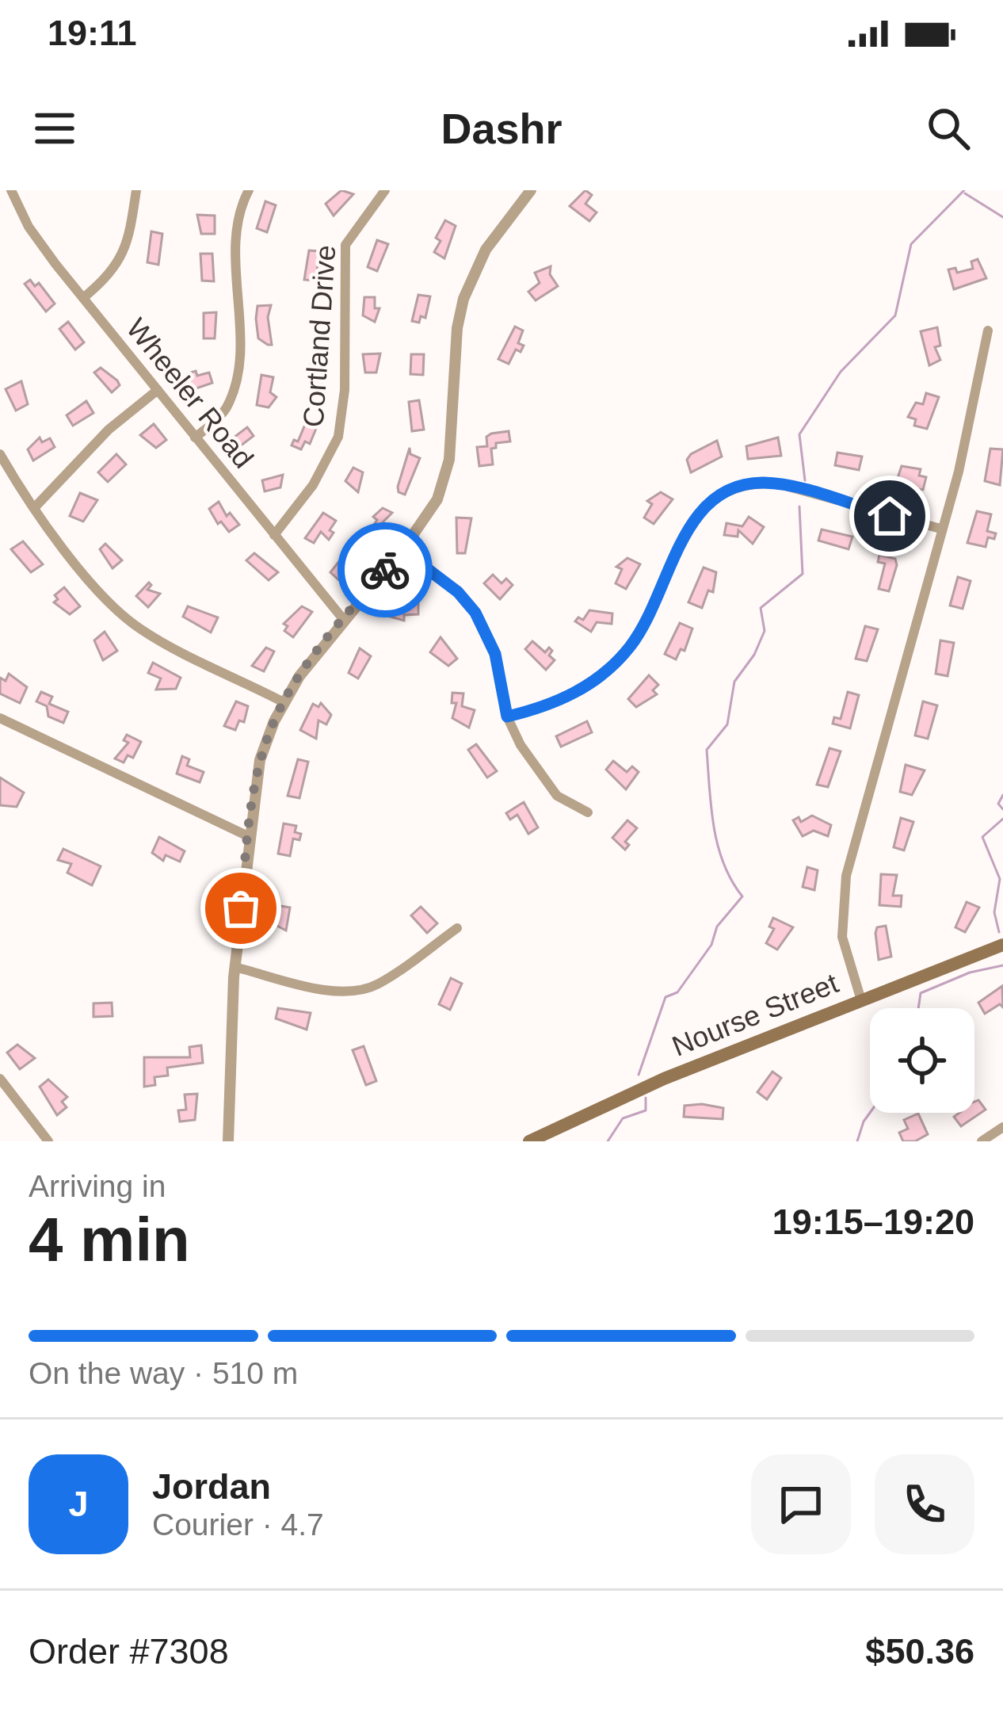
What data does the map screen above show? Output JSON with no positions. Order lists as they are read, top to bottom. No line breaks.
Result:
{"streets":{"main road":["Nourse Street"],"street":["Cortland Drive","Wheeler Road"]},"crossings":[["Cortland Drive","Wheeler Road"]],"page":{"status":"19:11","header":"Dashr","heading":["4 min","Arriving in","19:15–19:20"],"panel":["Jordan","Courier · 4.7","Order #7308","$50.36"],"bar":"On the way · 510 m","round":"J"}}
